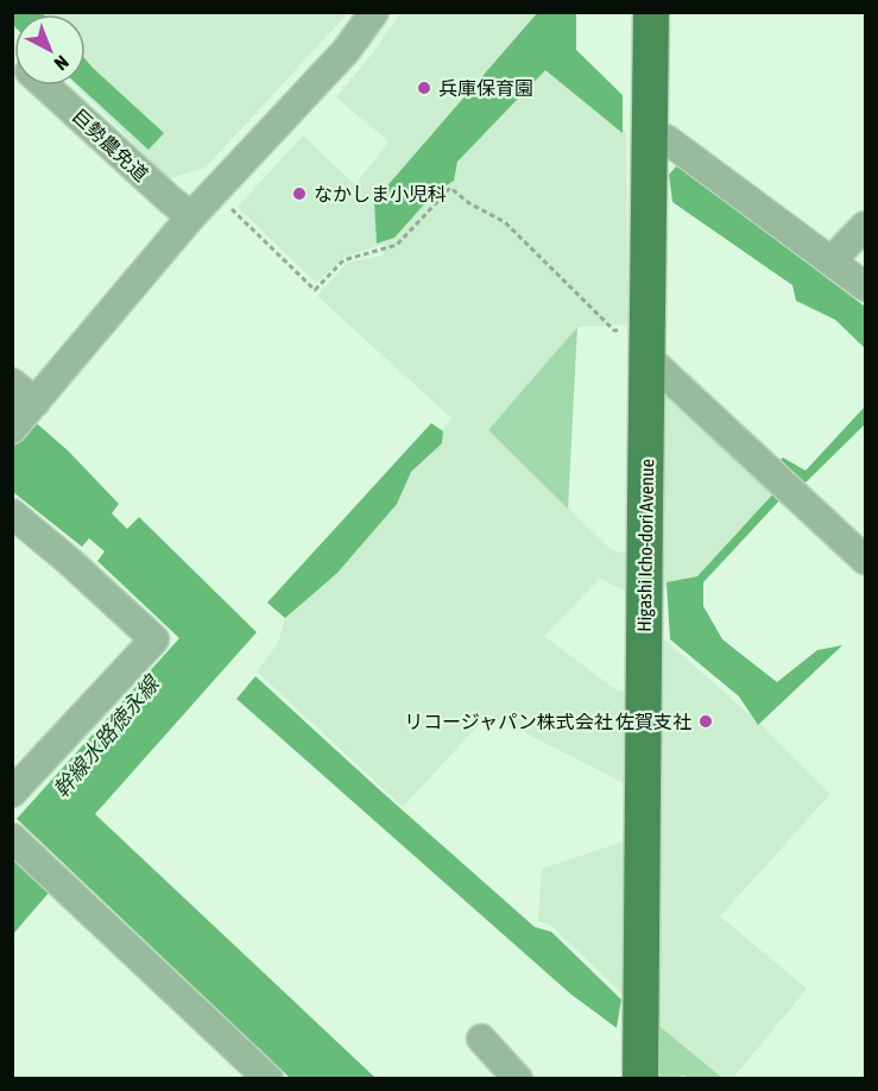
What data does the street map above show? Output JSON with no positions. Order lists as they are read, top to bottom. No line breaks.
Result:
{"streets":{"main road":["Higashi Icho-dori Avenue"],"street":["巨勢農免道"]},"water":["幹線水路徳永線"],"places":["兵庫保育園","なかしま小児科","リコージャパン株式会社 佐賀支社"],"north":"bottom right"}
